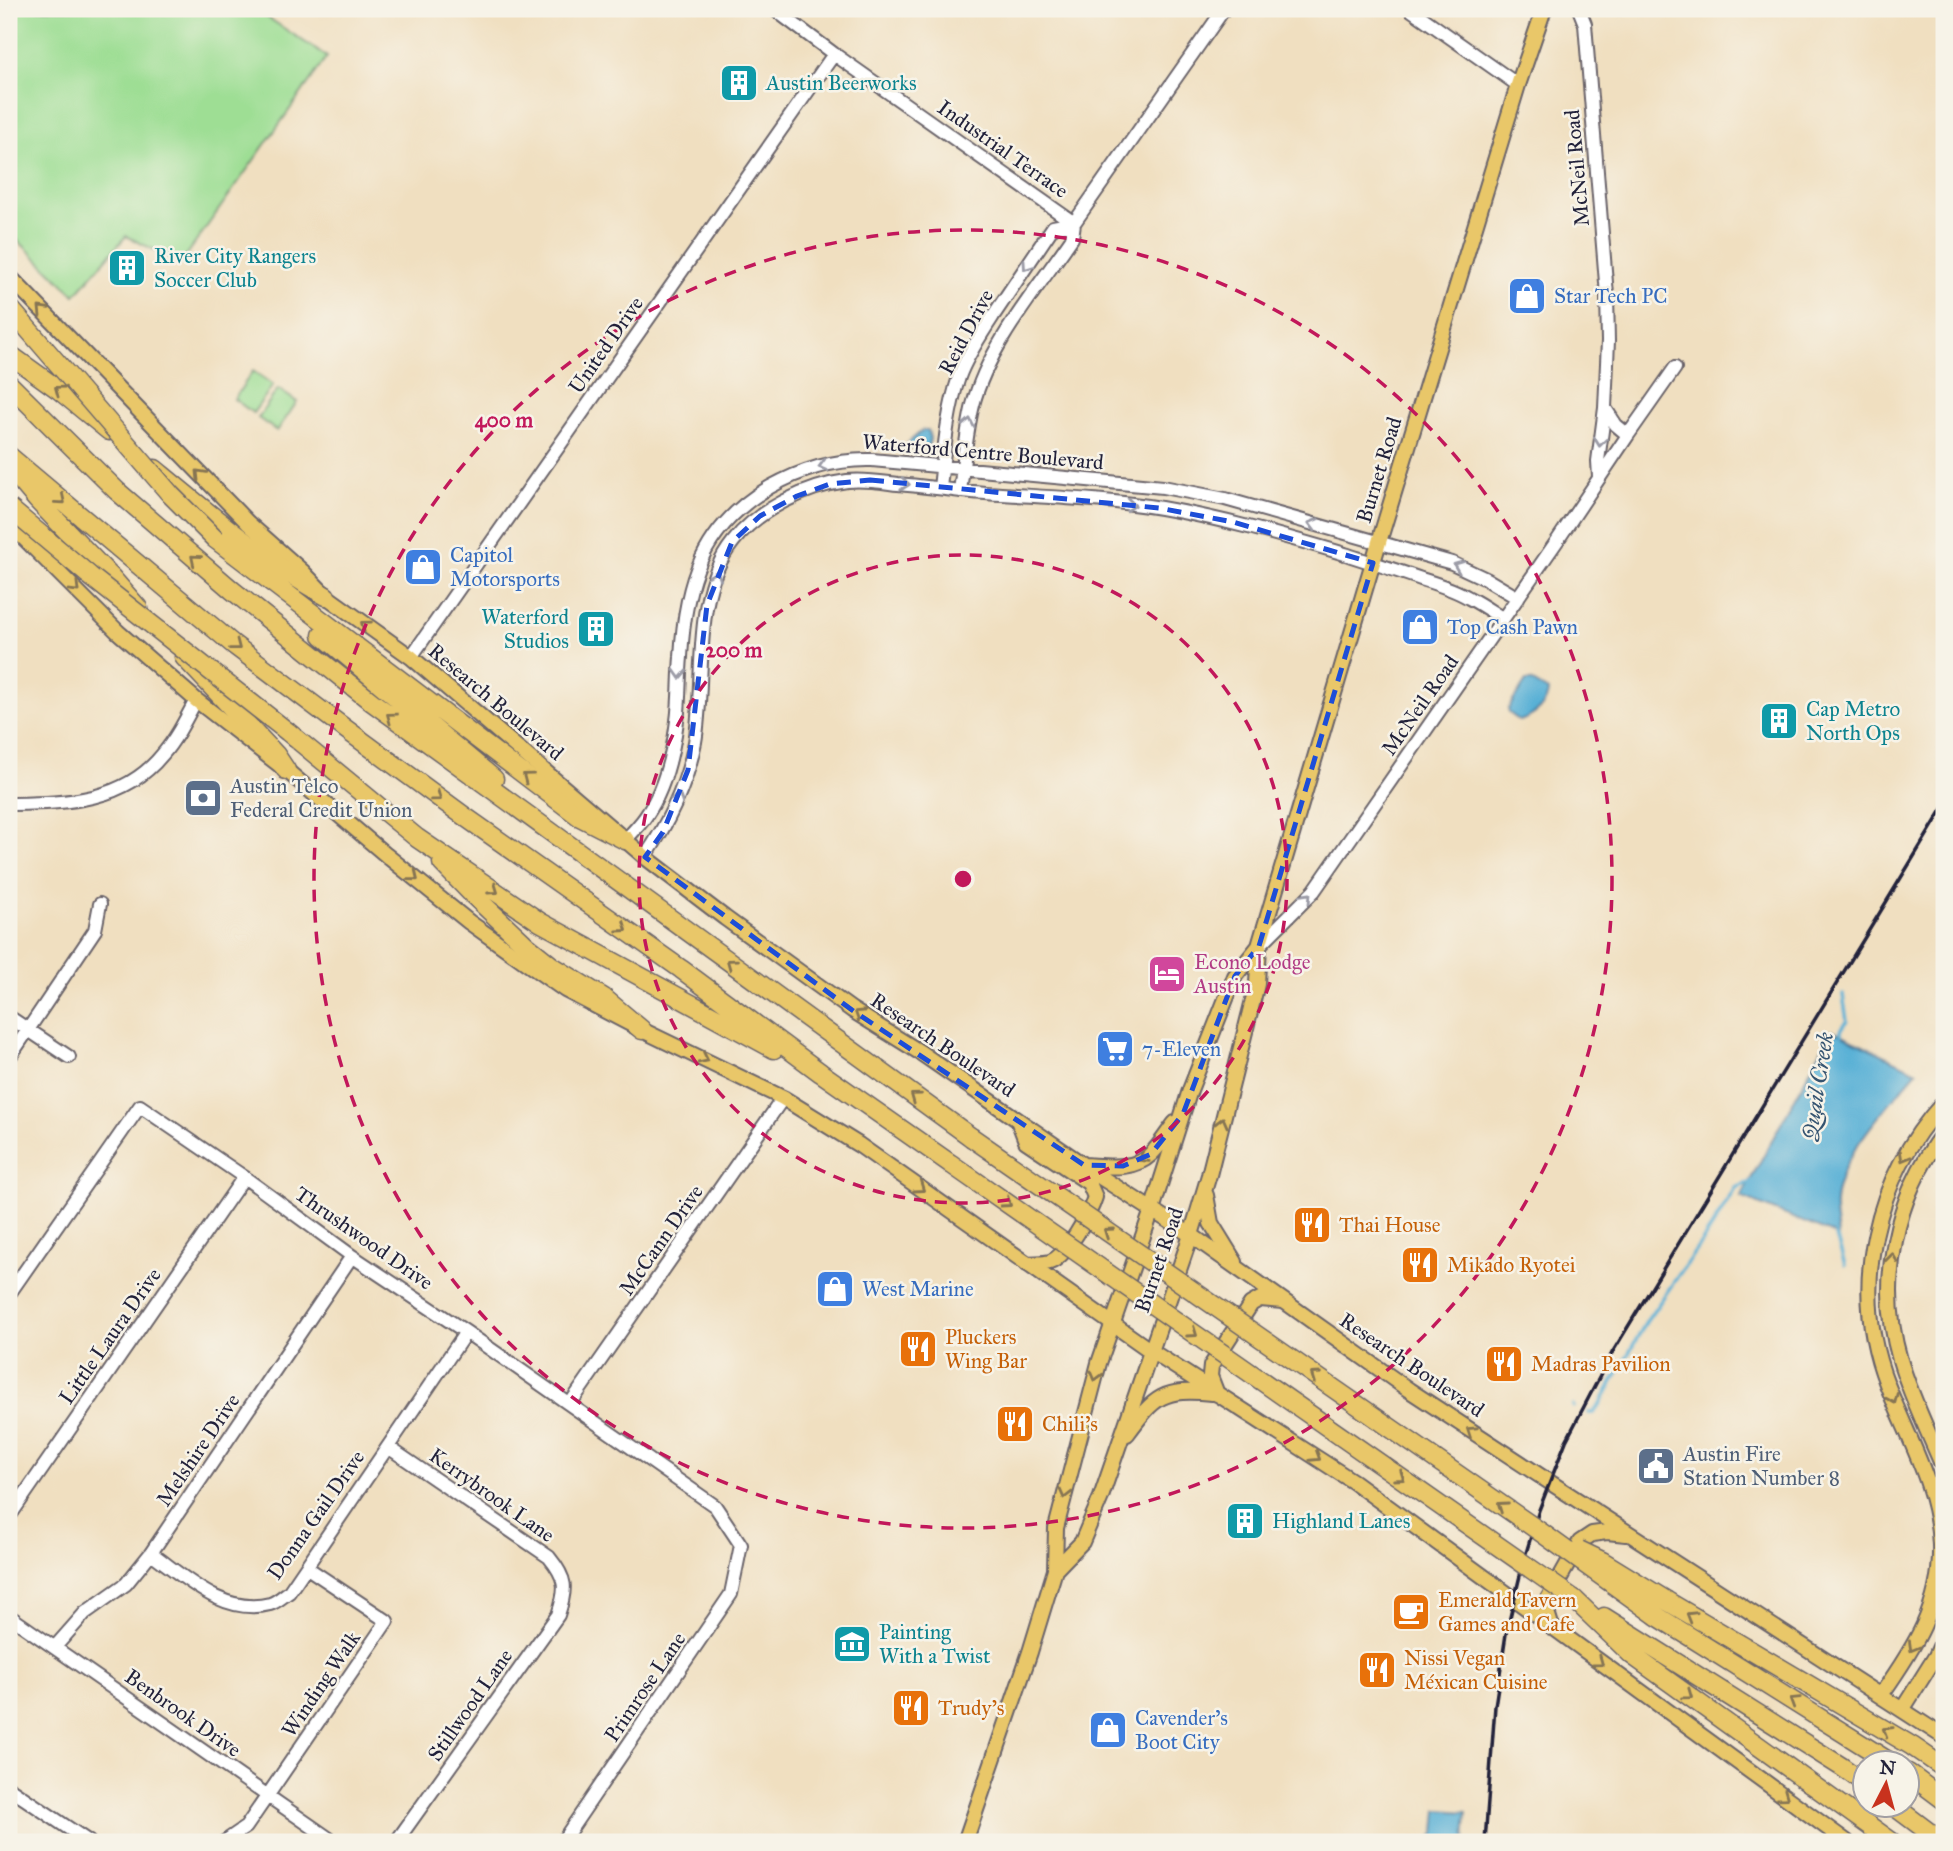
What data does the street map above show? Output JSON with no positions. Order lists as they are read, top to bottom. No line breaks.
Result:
{"streets":{"main road":["Burnet Road","Research Boulevard"],"street":["Industrial Terrace","McNeil Road","Reid Drive","United Drive","Waterford Centre Boulevard","Thrushwood Drive","McCann Drive","Little Laura Drive","Melshire Drive","Kerrybrook Lane","Donna Gail Drive","Winding Walk","Primrose Lane","Stillwood Lane","Benbrook Drive"]},"crossings":[["Industrial Terrace","Reid Drive"],["Industrial Terrace","United Drive"],["McNeil Road","Waterford Centre Boulevard"],["McNeil Road","Burnet Road"],["Reid Drive","Waterford Centre Boulevard"],["United Drive","Research Boulevard"],["Waterford Centre Boulevard","Burnet Road"],["Waterford Centre Boulevard","Research Boulevard"],["Burnet Road","Research Boulevard"],["Thrushwood Drive","McCann Drive"],["Thrushwood Drive","Little Laura Drive"],["Thrushwood Drive","Melshire Drive"],["Thrushwood Drive","Donna Gail Drive"],["Thrushwood Drive","Primrose Lane"],["Melshire Drive","Donna Gail Drive"],["Melshire Drive","Benbrook Drive"],["Kerrybrook Lane","Donna Gail Drive"],["Kerrybrook Lane","Stillwood Lane"],["Donna Gail Drive","Winding Walk"],["Winding Walk","Benbrook Drive"]],"water":["Quail Creek"],"places":{"building":["Austin Beerworks","River City Rangers Soccer Club","Waterford Studios","Cap Metro North Ops","Highland Lanes"],"shop":["Star Tech PC","Capitol Motorsports","Top Cash Pawn","West Marine","Cavender's Boot City"],"bank":["Austin Telco Federal Credit Union"],"hotel":["Econo Lodge Austin"],"supermarket":["7-Eleven"],"restaurant":["Thai House","Mikado Ryotei","Pluckers Wing Bar","Madras Pavilion","Chili's","Nissi Vegan Méxican Cuisine","Trudy's"],"public building":["Austin Fire Station Number 8"],"cafe":["Emerald Tavern Games and Cafe"],"museum":["Painting With a Twist"]},"north":"top","rings":["400 m","200 m"]}
